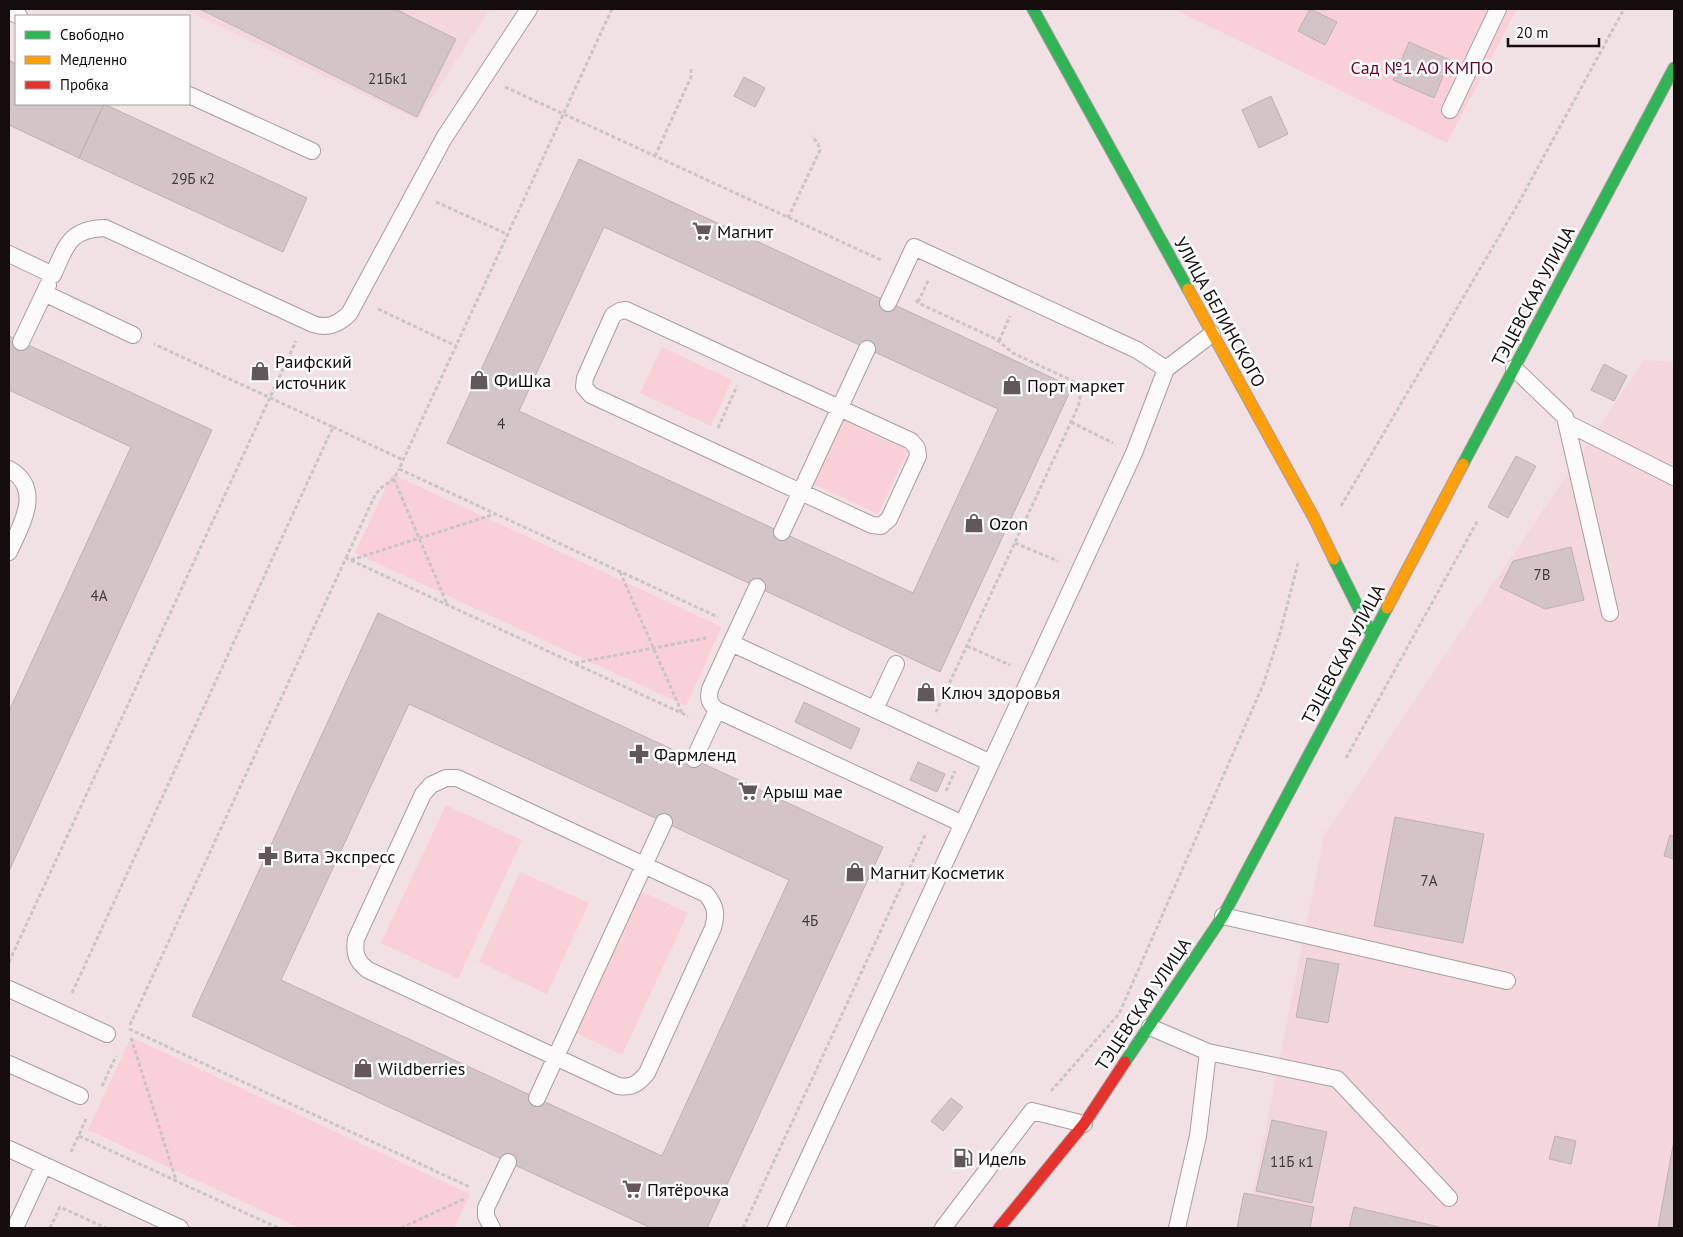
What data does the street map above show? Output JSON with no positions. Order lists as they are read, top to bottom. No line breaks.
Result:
{"streets":{"main road":["ТЭЦЕВСКАЯ УЛИЦА","УЛИЦА БЕЛИНСКОГО"]},"crossings":[["ТЭЦЕВСКАЯ УЛИЦА","УЛИЦА БЕЛИНСКОГО"]],"parks":["Сад №1 АО КМПО"],"places":{"supermarket":["Магнит","Арыш мае","Пятёрочка"],"shop":["Раифский источник","ФиШка","Порт маркет","Ozon","Ключ здоровья","Магнит Косметик","Wildberries"],"pharmacy":["Фармленд","Вита Экспресс"],"fuel station":["Идель"]},"house_numbers":["21Бк1","29Б к2","4","7В","4А","7А","4Б","11Б к1"],"legend":["Свободно","Медленно","Пробка"],"scale_bar":"20 m"}
